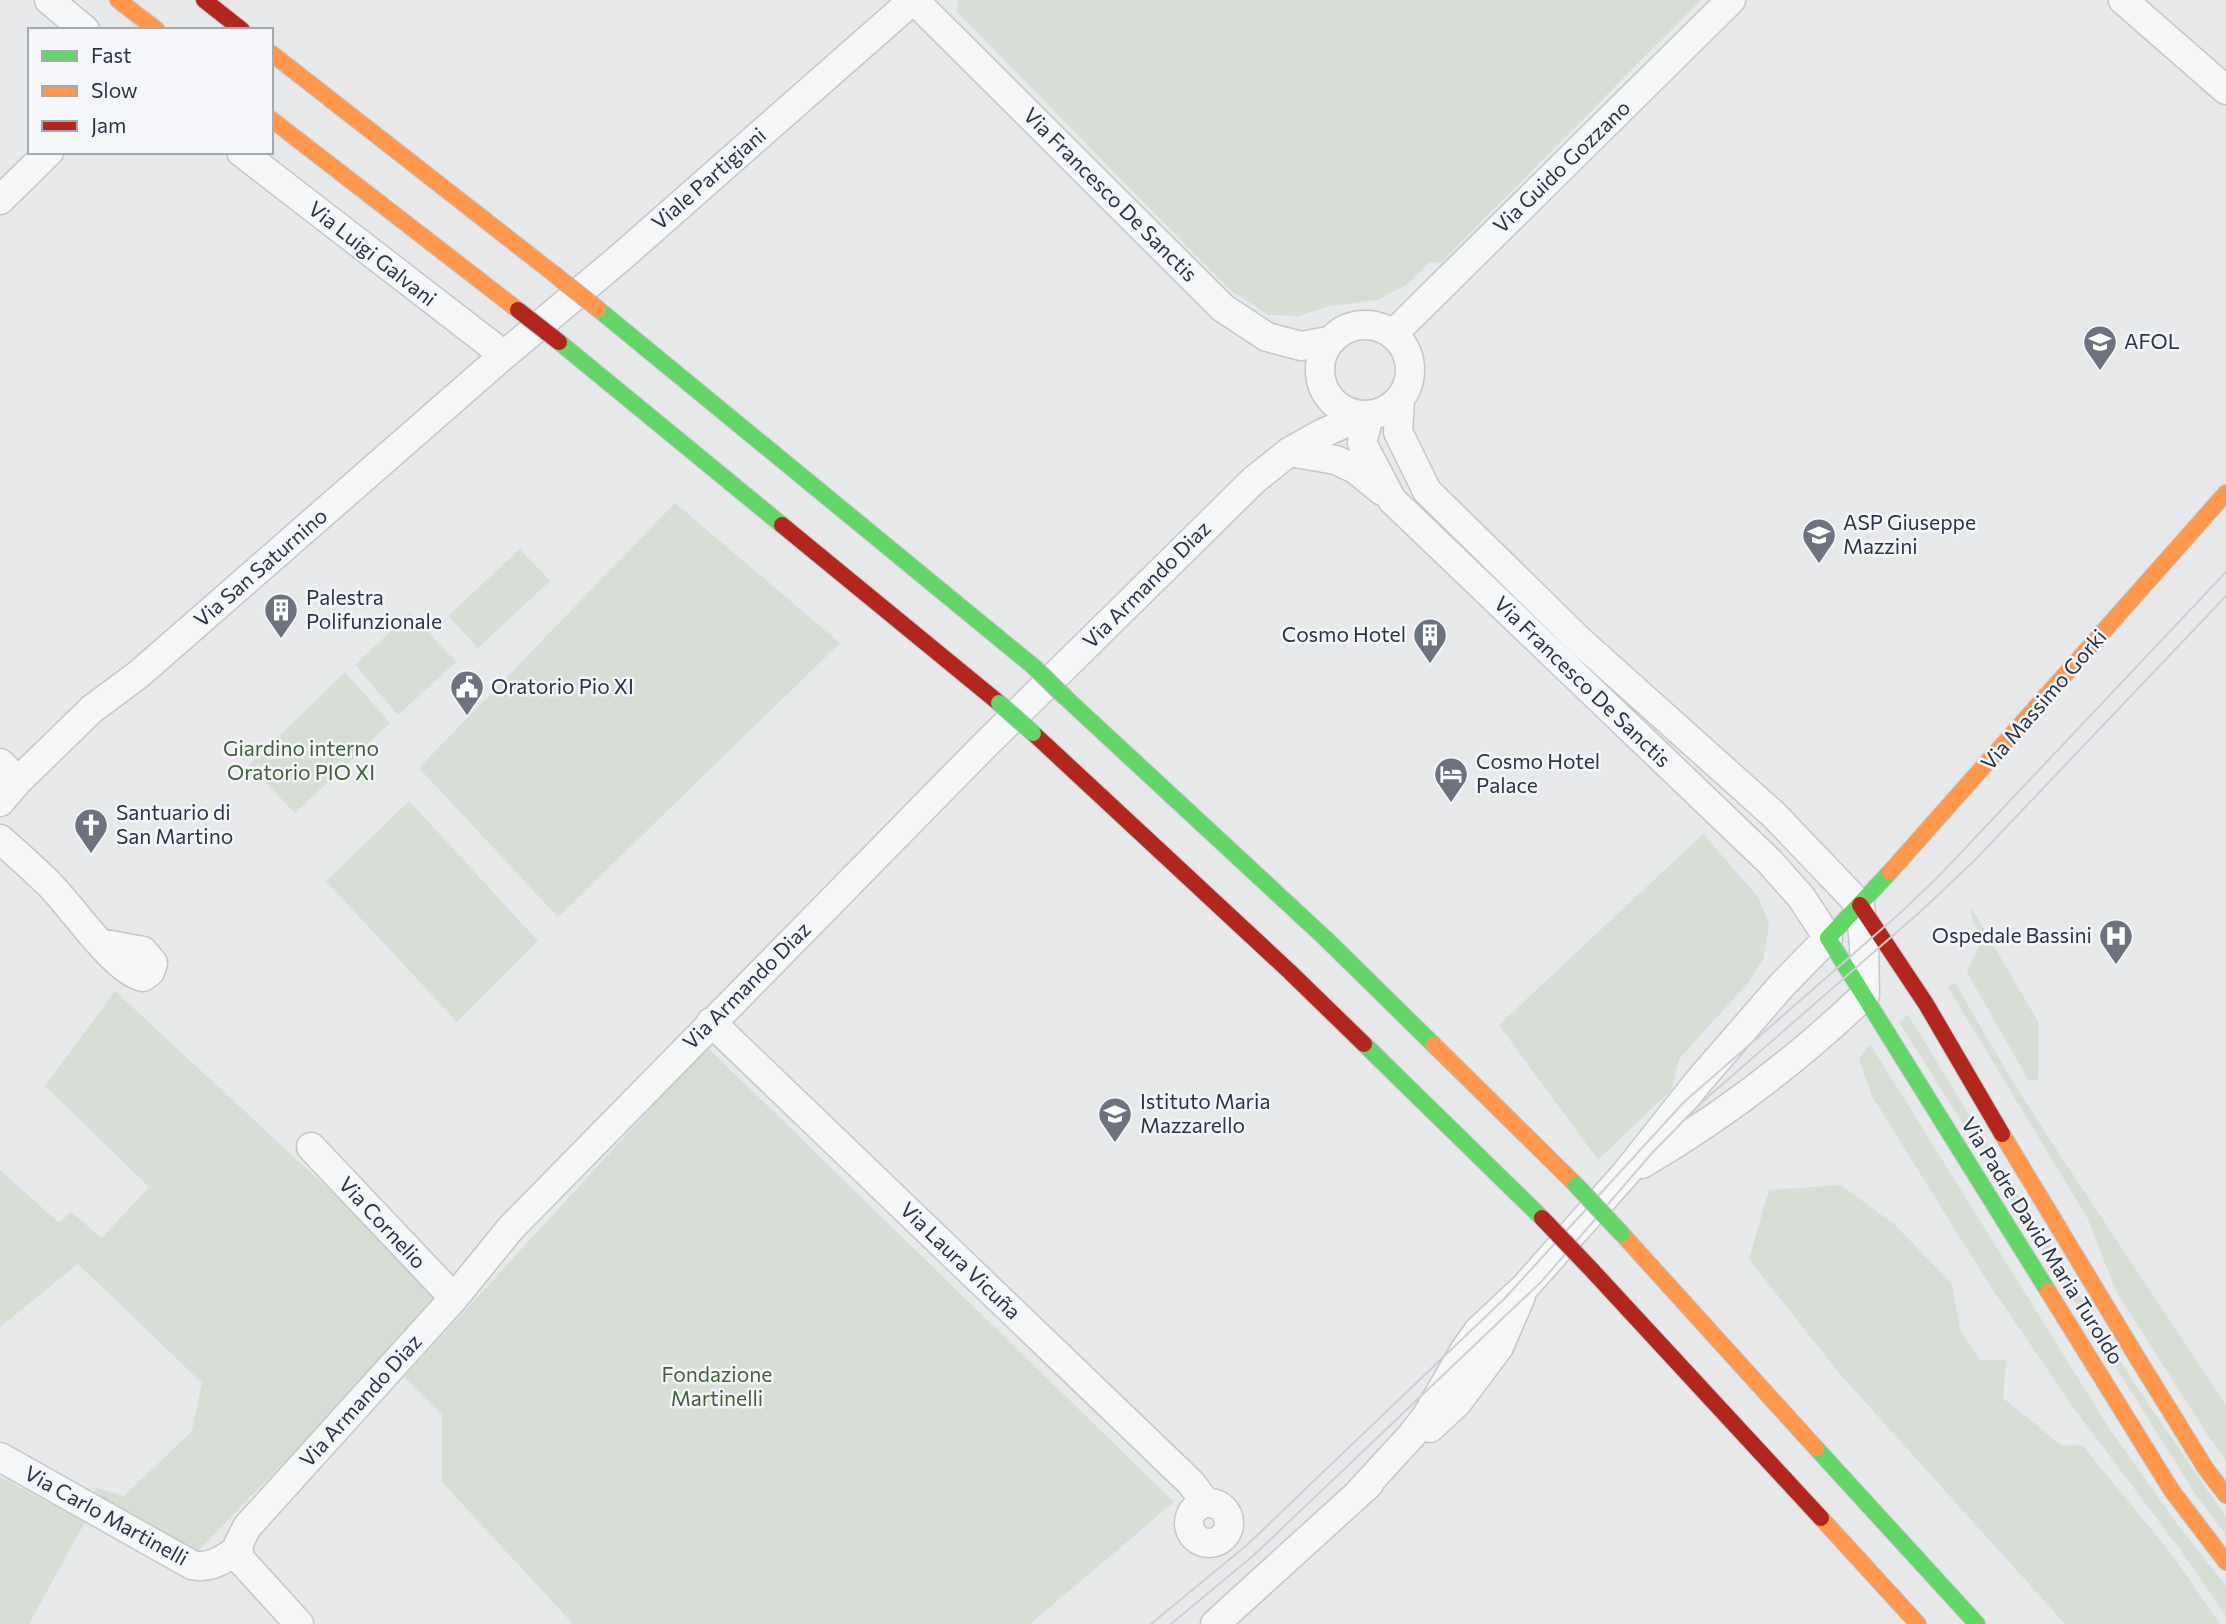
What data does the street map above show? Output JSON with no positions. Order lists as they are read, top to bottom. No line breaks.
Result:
{"streets":{"main road":["Via Massimo Gorki","Via Padre David Maria Turoldo"],"street":["Via Guido Gozzano","Viale Partigiani","Via Francesco De Sanctis","Via Luigi Galvani","Via San Saturnino","Via Armando Diaz","Via Cornelio","Via Laura Vicuña","Via Carlo Martinelli"]},"crossings":[["Via Guido Gozzano","Via Francesco De Sanctis"],["Via Guido Gozzano","Via Armando Diaz"],["Viale Partigiani","Via Francesco De Sanctis"],["Viale Partigiani","Via Luigi Galvani"],["Viale Partigiani","Via San Saturnino"],["Via Francesco De Sanctis","Via Armando Diaz"],["Via Francesco De Sanctis","Via Massimo Gorki"],["Via Francesco De Sanctis","Via Padre David Maria Turoldo"],["Via Luigi Galvani","Via San Saturnino"],["Via Armando Diaz","Via Cornelio"],["Via Armando Diaz","Via Laura Vicuña"],["Via Armando Diaz","Via Carlo Martinelli"],["Via Massimo Gorki","Via Padre David Maria Turoldo"]],"parks":["Giardino interno Oratorio PIO XI","Fondazione Martinelli"],"places":{"school or university":["AFOL","ASP Giuseppe Mazzini","Istituto Maria Mazzarello"],"building":["Palestra Polifunzionale","Cosmo Hotel"],"public building":["Oratorio Pio XI"],"hotel":["Cosmo Hotel Palace"],"church":["Santuario di San Martino"],"hospital":["Ospedale Bassini"]},"legend":["Fast","Slow","Jam"]}
